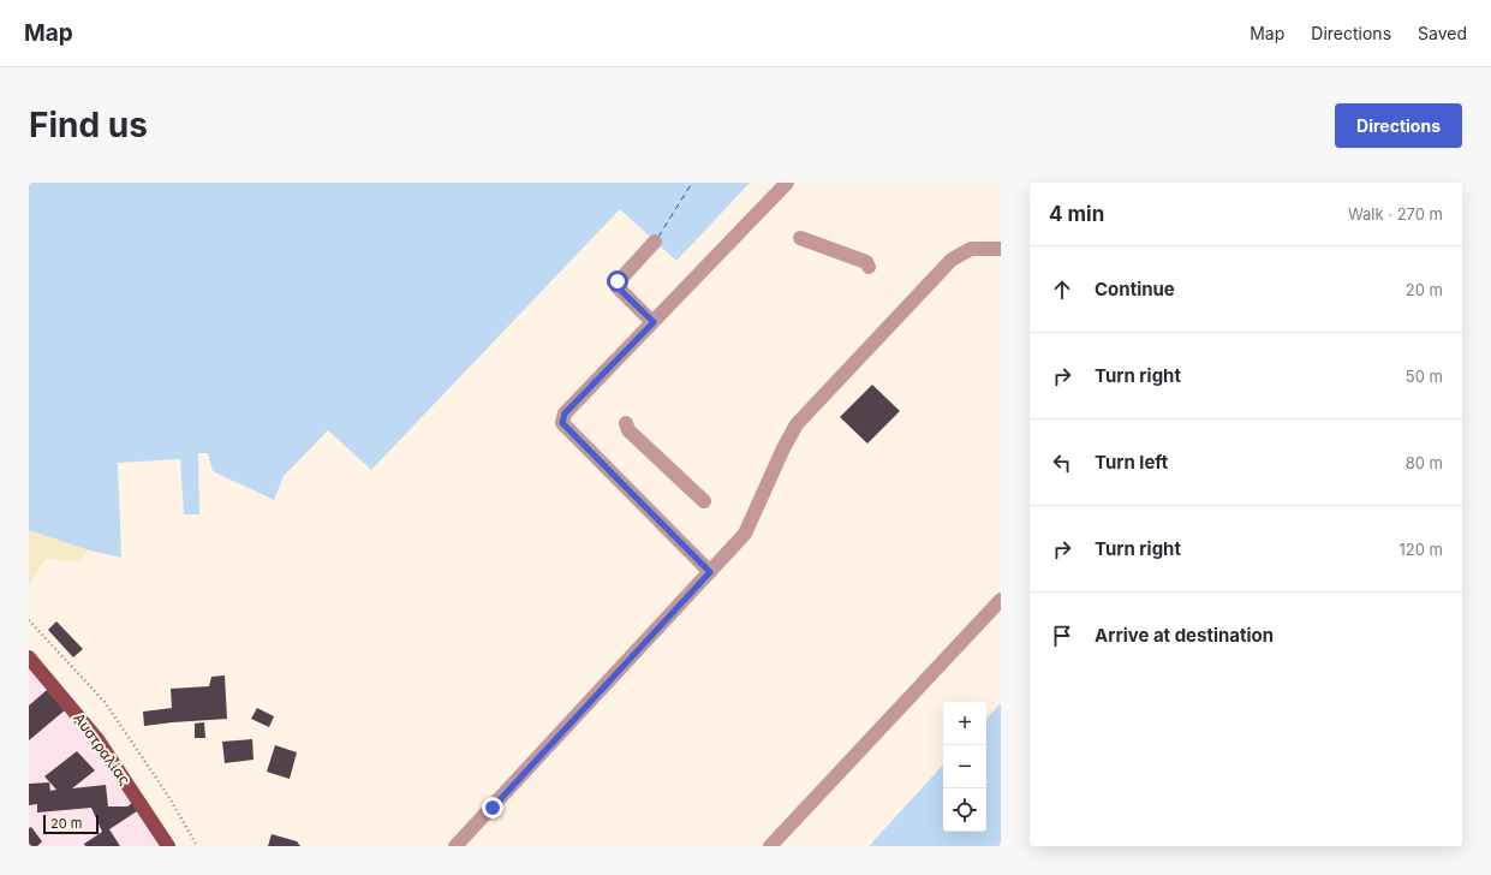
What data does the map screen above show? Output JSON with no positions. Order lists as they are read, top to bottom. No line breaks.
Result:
{"streets":{"main road":["Αυστραλίας"]},"scale_bar":"20 m","page":{"header":"Map","nav":["Map","Directions","Saved"],"buttons":"Directions","title":"Find us","heading":["4 min","Walk · 270 m"],"list":[["Continue","20 m"],["Turn right","50 m"],["Turn left","80 m"],["Turn right","120 m"],"Arrive at destination"],"map_buttons":["+","−"],"scale":"20 m"}}
